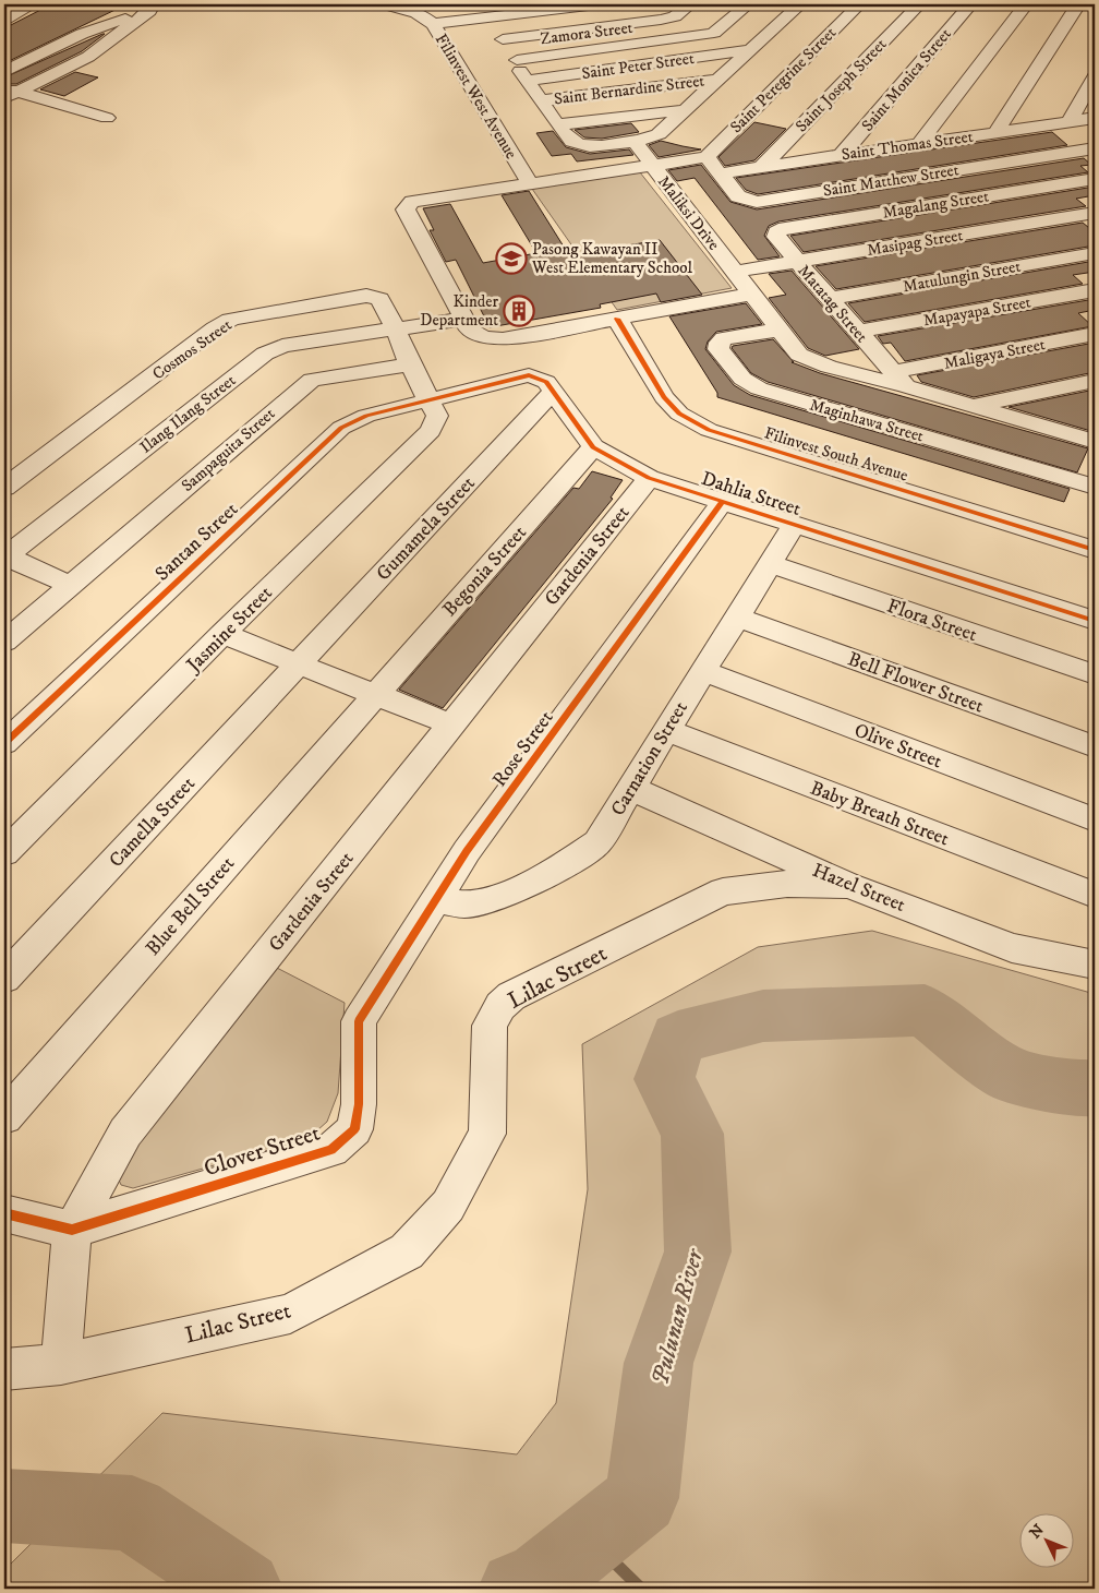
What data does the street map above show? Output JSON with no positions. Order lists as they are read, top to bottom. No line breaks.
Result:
{"streets":{"street":["Zamora Street","Saint Peter Street","Saint Peregrine Street","Saint Monica Street","Saint Joseph Street","Saint Bernardine Street","Filinvest West Avenue","Saint Thomas Street","Saint Matthew Street","Magalang Street","Maliksi Drive","Masipag Street","Matulungin Street","Matatag Street","Mapayapa Street","Cosmos Street","Maligaya Street","Ilang Ilang Street","Maginhawa Street","Sampaguita Street","Filinvest South Avenue","Dahlia Street","Gumamela Street","Santan Street","Gardenia Street","Begonia Street","Flora Street","Jasmine Street","Bell Flower Street","Olive Street","Rose Street","Carnation Street","Baby Breath Street","Camella Street","Hazel Street","Blue Bell Street","Lilac Street","Clover Street"]},"crossings":[["Zamora Street","Saint Peter Street"],["Saint Peter Street","Saint Bernardine Street"],["Saint Peregrine Street","Saint Matthew Street"],["Saint Monica Street","Saint Thomas Street"],["Saint Joseph Street","Saint Thomas Street"],["Filinvest West Avenue","Maliksi Drive"],["Saint Thomas Street","Saint Matthew Street"],["Magalang Street","Matatag Street"],["Maliksi Drive","Masipag Street"],["Maliksi Drive","Ilang Ilang Street"],["Maliksi Drive","Filinvest South Avenue"],["Masipag Street","Matatag Street"],["Matulungin Street","Matatag Street"],["Matatag Street","Mapayapa Street"],["Matatag Street","Maligaya Street"],["Cosmos Street","Ilang Ilang Street"],["Dahlia Street","Gumamela Street"],["Dahlia Street","Santan Street"],["Dahlia Street","Gardenia Street"],["Dahlia Street","Begonia Street"],["Dahlia Street","Jasmine Street"],["Dahlia Street","Rose Street"],["Dahlia Street","Carnation Street"],["Gumamela Street","Camella Street"],["Santan Street","Jasmine Street"],["Gardenia Street","Lilac Street"],["Gardenia Street","Clover Street"],["Begonia Street","Blue Bell Street"],["Flora Street","Carnation Street"],["Bell Flower Street","Carnation Street"],["Olive Street","Carnation Street"],["Rose Street","Carnation Street"],["Rose Street","Clover Street"],["Carnation Street","Baby Breath Street"],["Carnation Street","Hazel Street"],["Hazel Street","Lilac Street"]],"water":["Pulunan River"],"places":{"school or university":["Pasong Kawayan II West Elementary School"],"building":["Kinder Department"]},"north":"top left"}
